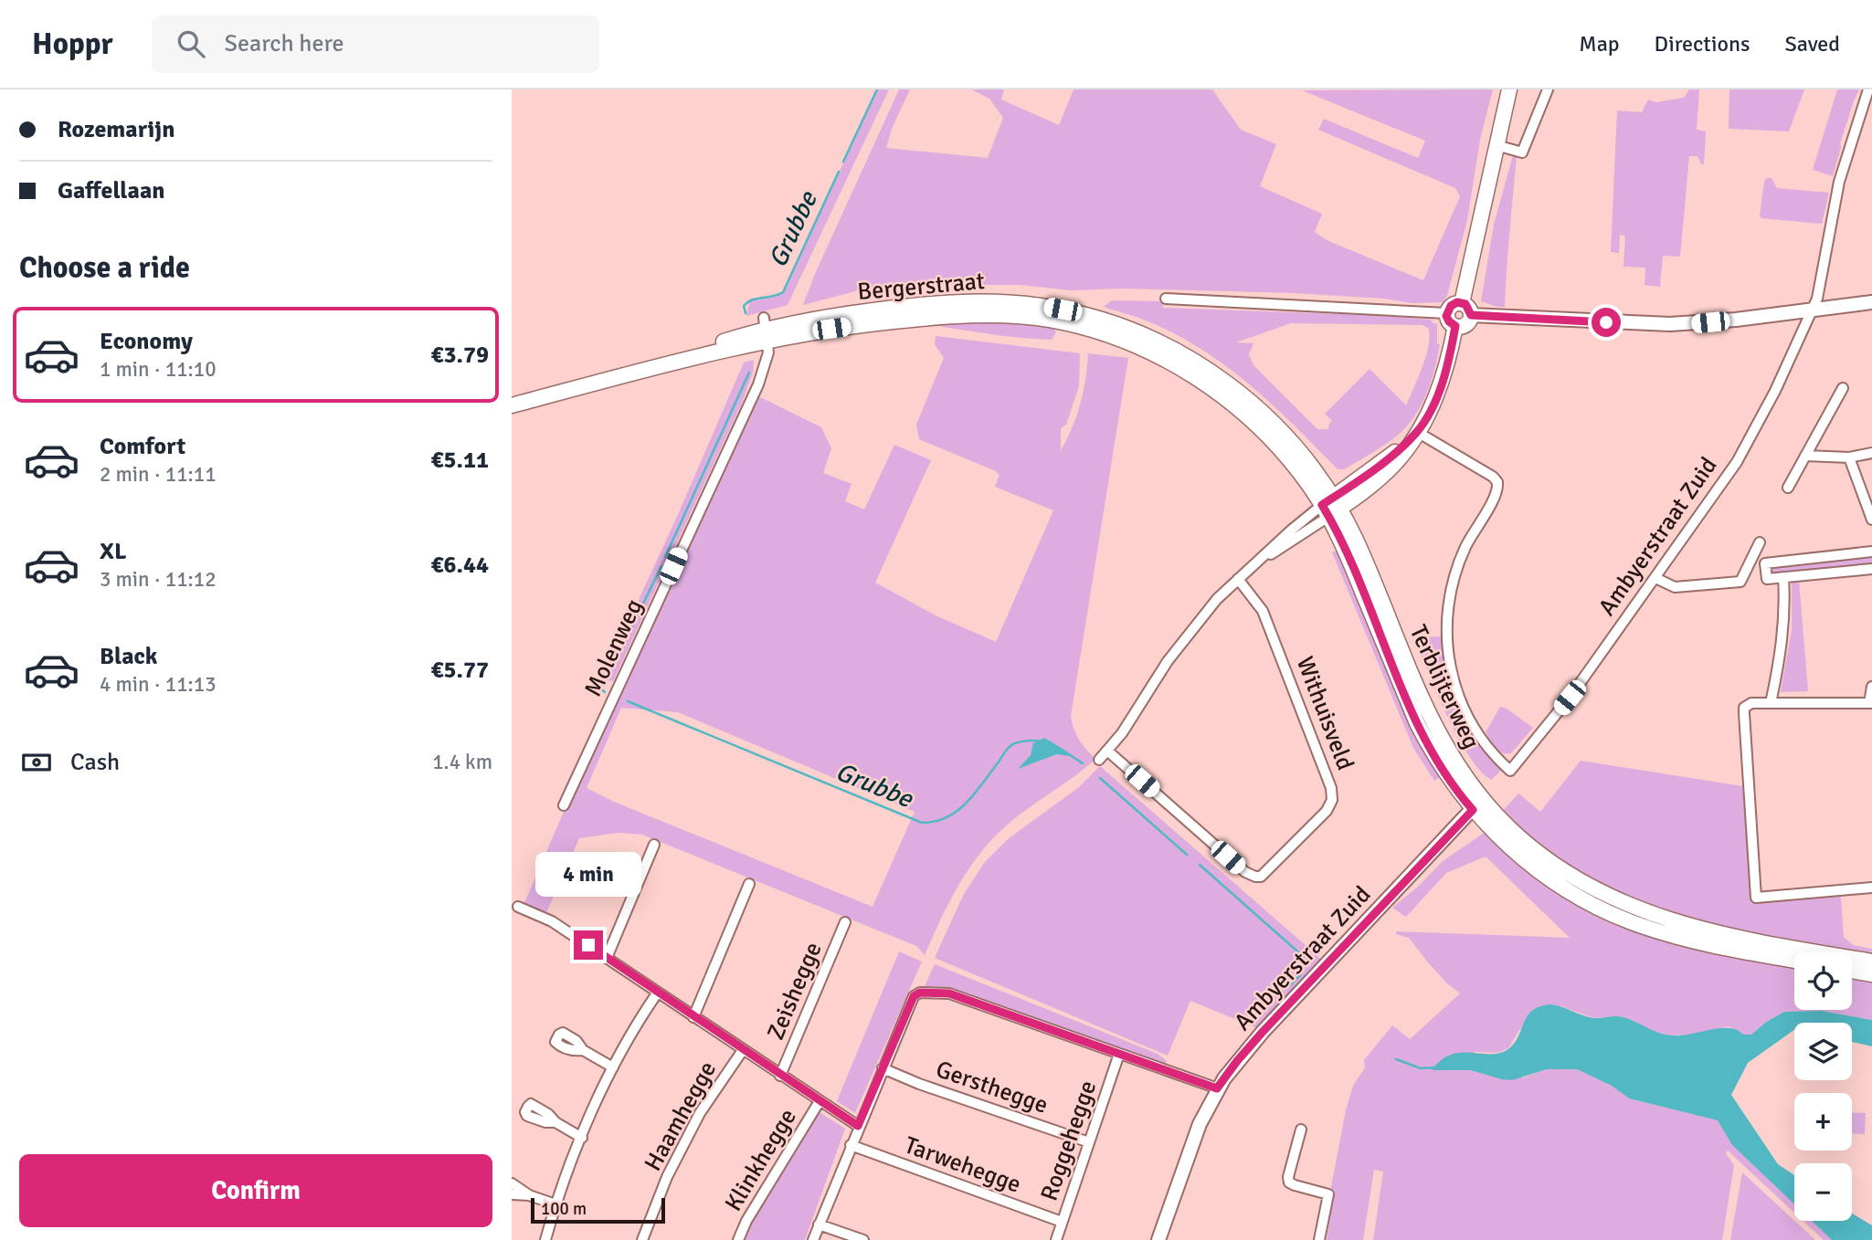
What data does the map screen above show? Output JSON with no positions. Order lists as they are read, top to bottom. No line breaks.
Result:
{"streets":{"main road":["Bergerstraat","Terblijterweg"],"street":["Ambyerstraat Zuid","Molenweg","Withuisveld","Zeishegge","Gersthegge","Haamhegge","Roggehegge","Klinkhegge","Tarwehegge"]},"crossings":[["Bergerstraat","Molenweg"],["Bergerstraat","Terblijterweg"],["Ambyerstraat Zuid","Terblijterweg"],["Gersthegge","Roggehegge"],["Roggehegge","Tarwehegge"]],"water":["Grubbe"],"scale_bar":"100 m","page":{"header":"Hoppr","search":"Search here","nav":["Map","Directions","Saved"],"banner":["Rozemarijn","Gaffellaan"],"heading":"Choose a ride","list":[{"name":"Economy","note":"1 min · 11:10","value":"€3.79"},{"name":"Comfort","note":"2 min · 11:11","value":"€5.11"},{"name":"XL","note":"3 min · 11:12","value":"€6.44"},{"name":"Black","note":"4 min · 11:13","value":"€5.77"}],"pay":["Cash","1.4 km"],"bubble":"4 min","map_buttons":["+","−"],"buttons":"Confirm","scale":"100 m"}}
